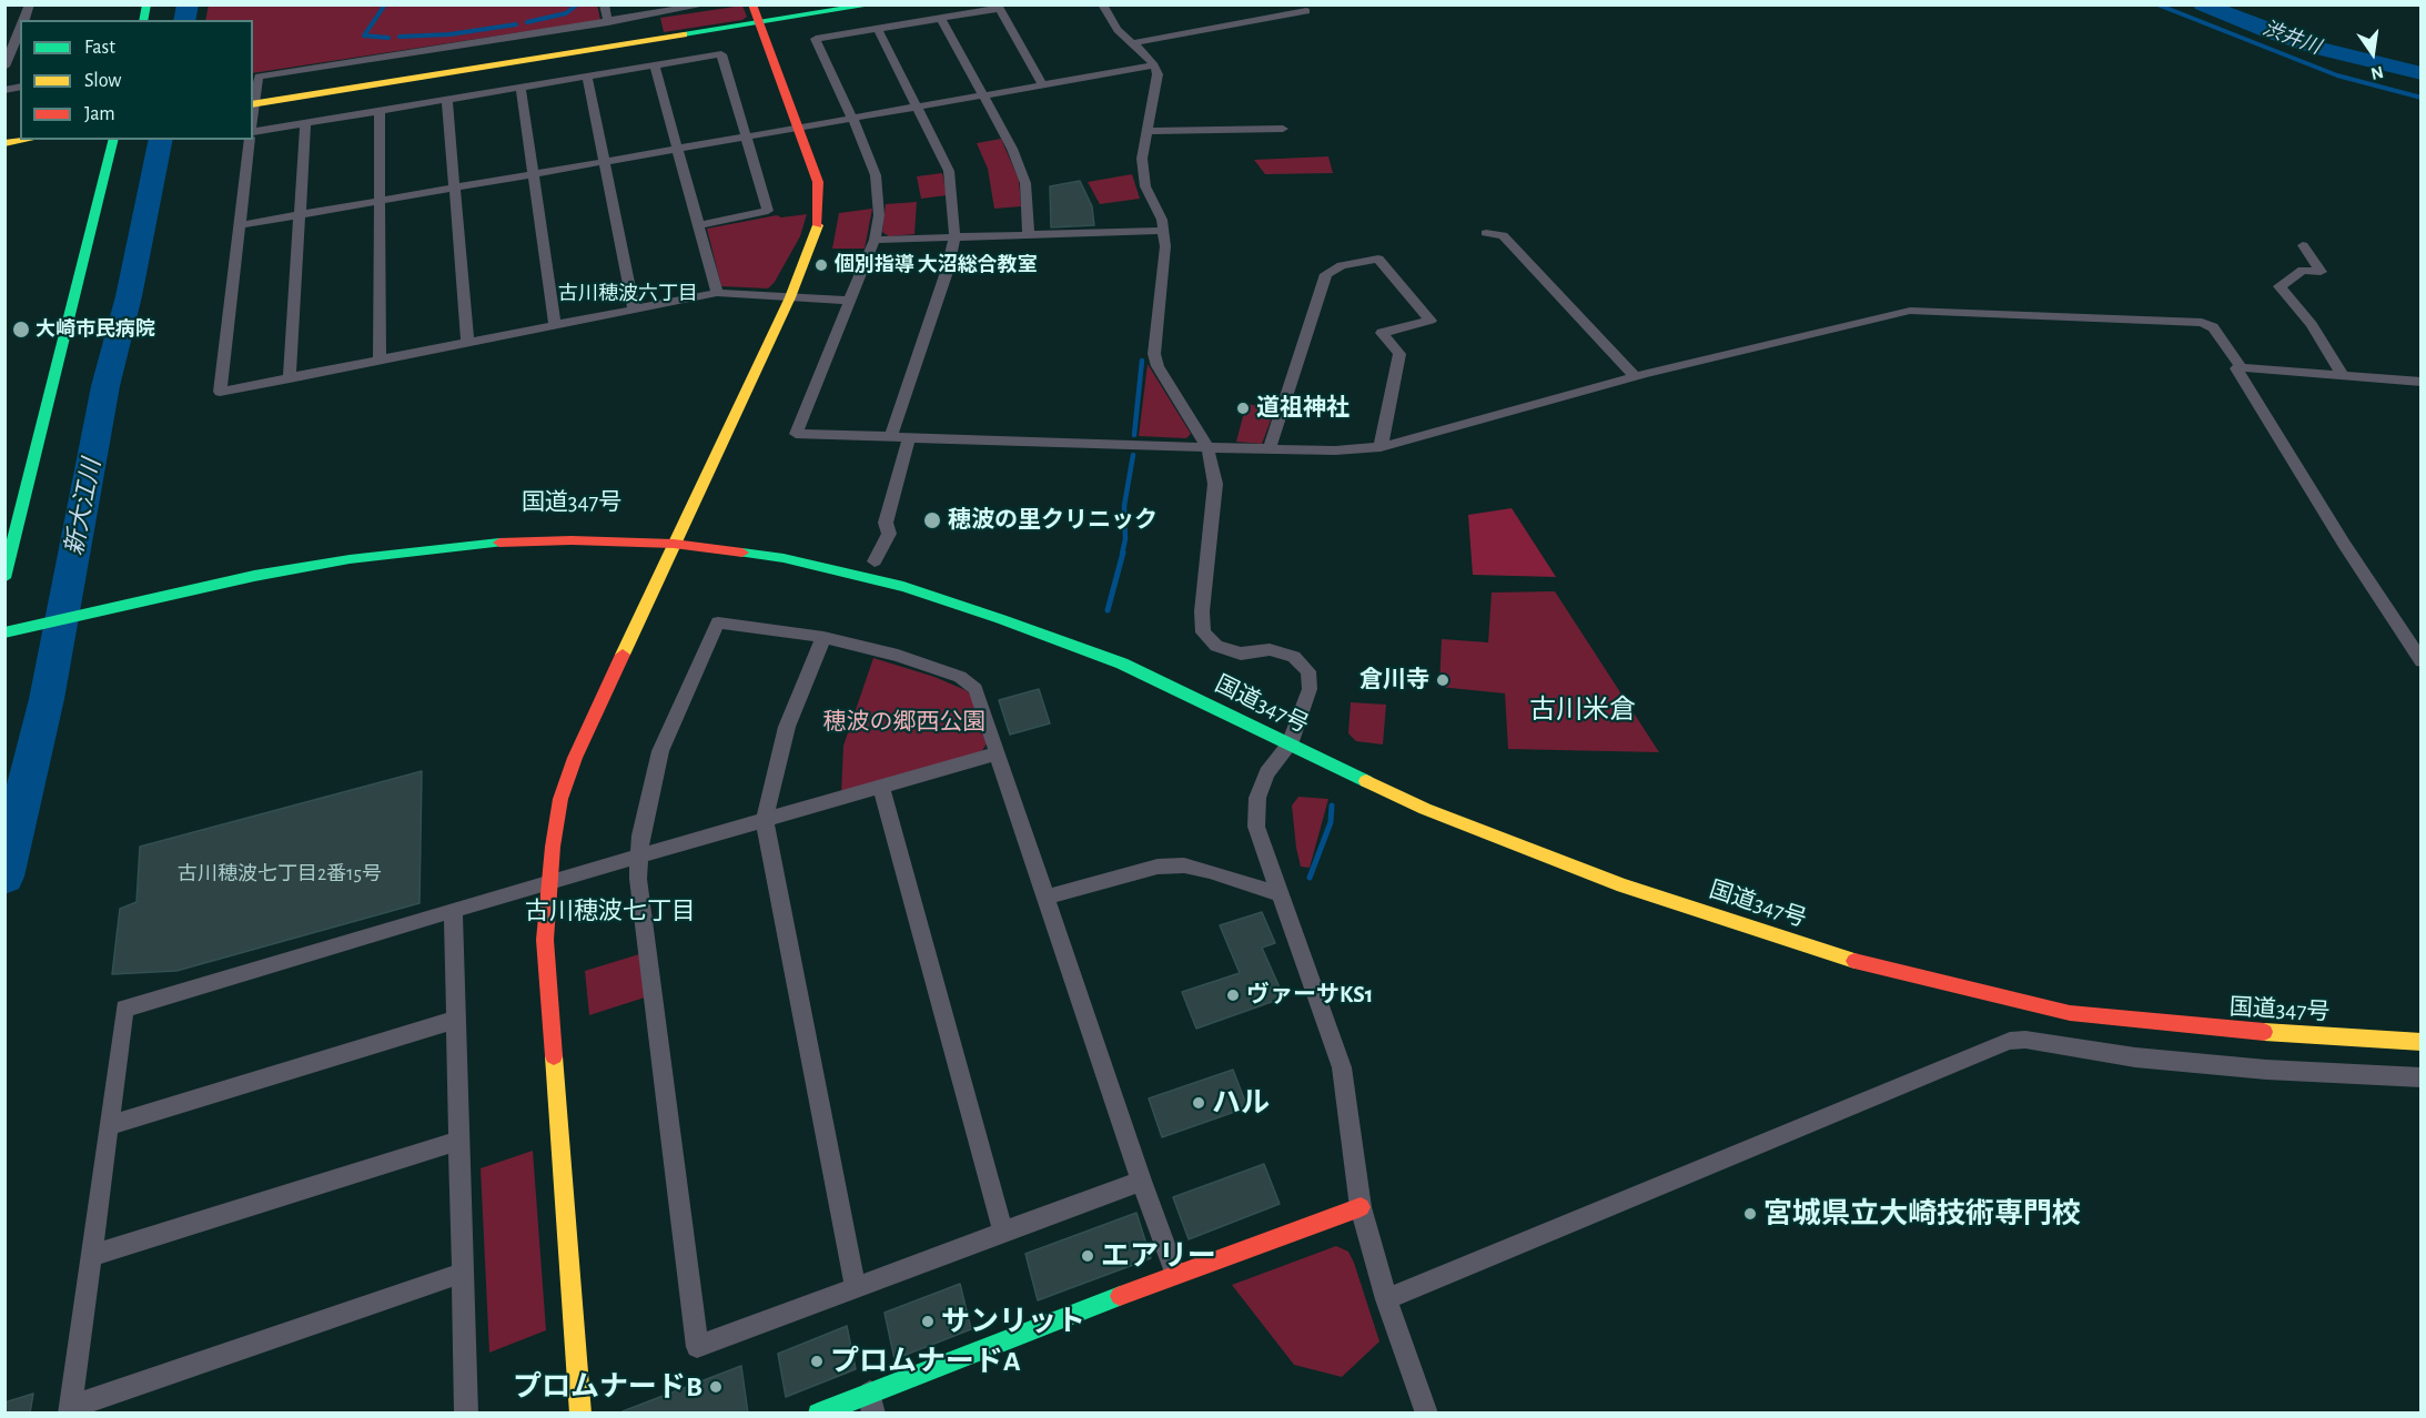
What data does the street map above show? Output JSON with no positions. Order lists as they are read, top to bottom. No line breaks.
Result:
{"streets":{"main road":["国道347号"]},"districts":["古川穂波六丁目","古川米倉","古川穂波七丁目"],"water":["渋井川","新大江川"],"parks":["穂波の郷西公園"],"places":["個別指導 大沼総合教室","大崎市民病院","道祖神社","穂波の里クリニック","倉川寺","ヴァーサKS1","ハル","宮城県立大崎技術専門校","エアリー","サンリット","プロムナードA","プロムナードB"],"house_numbers":["古川穂波七丁目2番15号"],"legend":["Fast","Slow","Jam"],"north":"bottom"}
